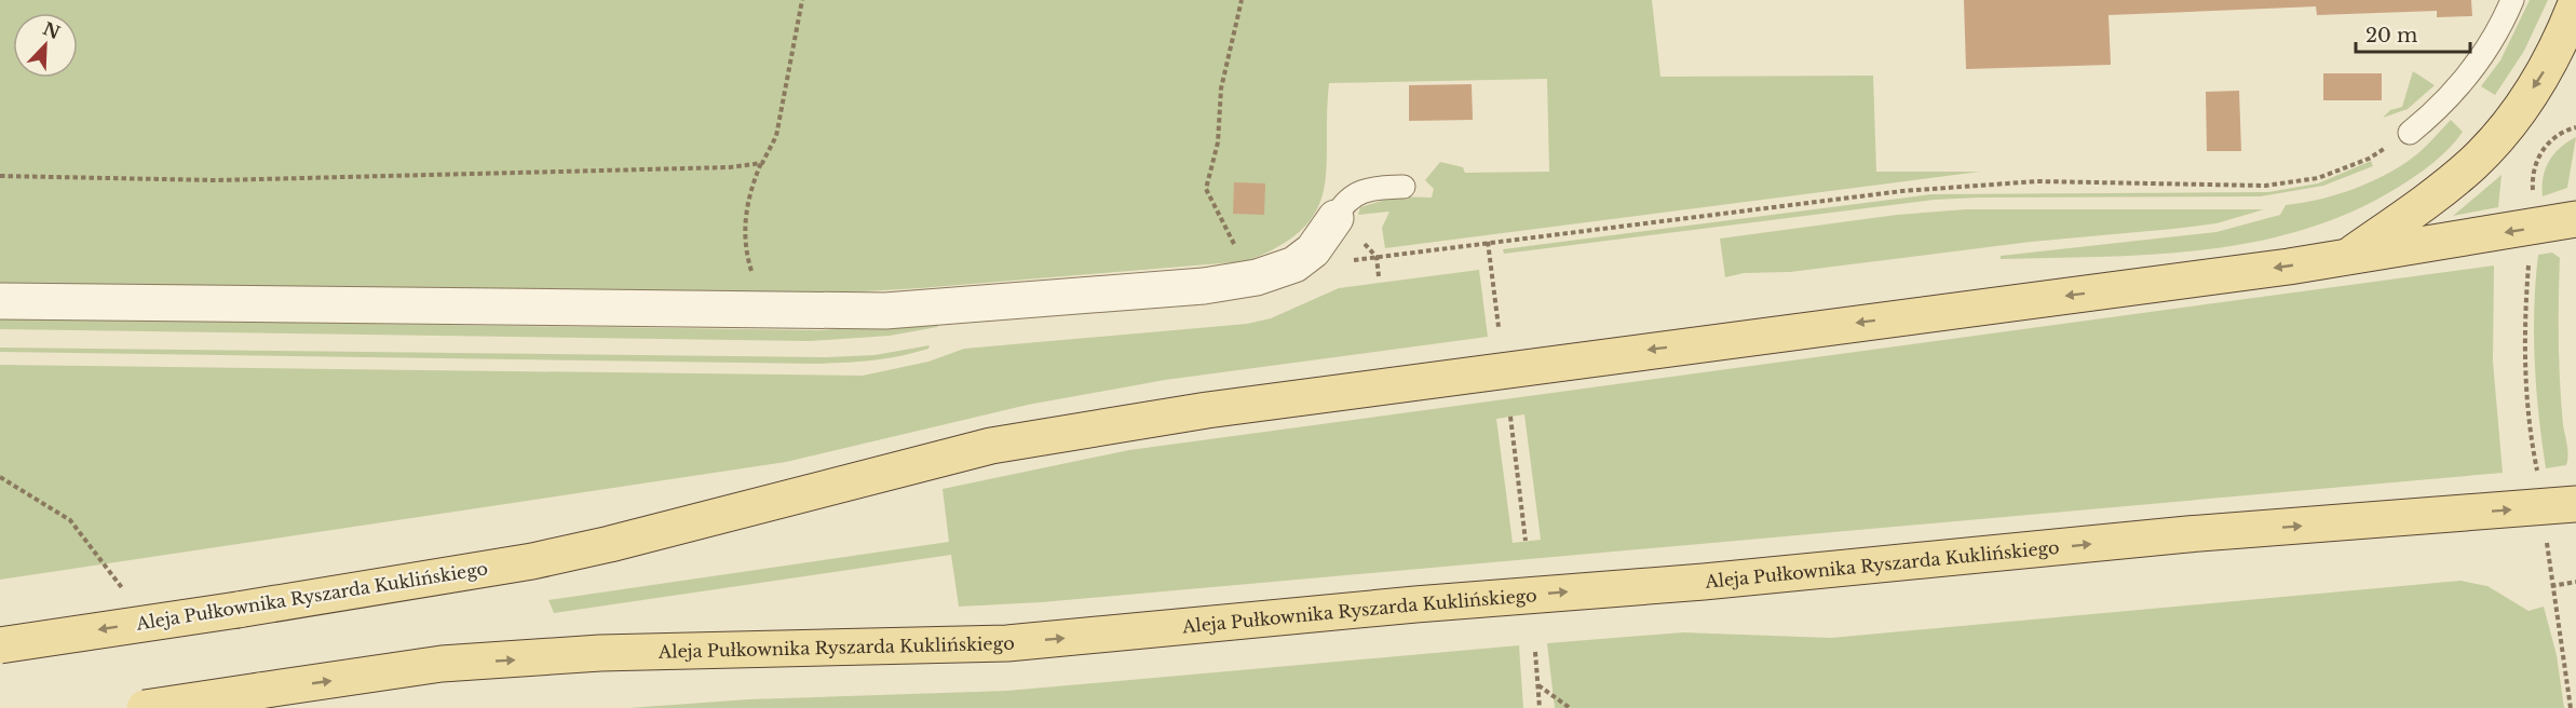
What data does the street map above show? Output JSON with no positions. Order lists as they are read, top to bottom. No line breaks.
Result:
{"streets":{"main road":["Aleja Pułkownika Ryszarda Kuklińskiego"]},"scale_bar":"20 m","north":"top right"}
